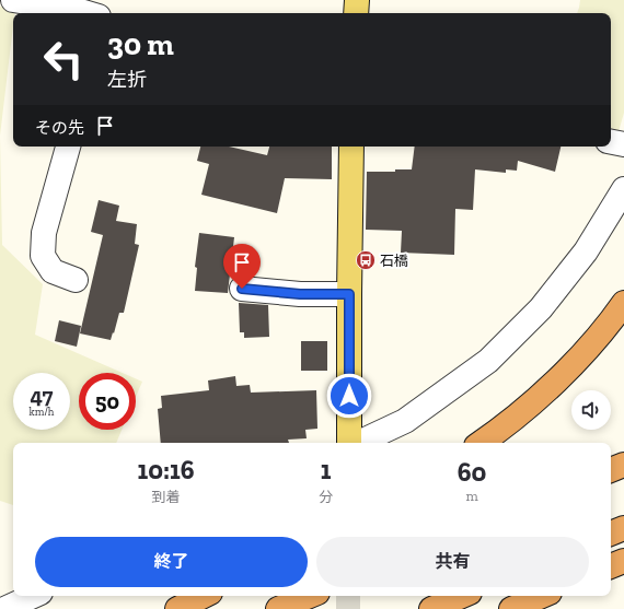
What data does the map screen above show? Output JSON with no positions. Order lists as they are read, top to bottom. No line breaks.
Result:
{"places":{"bus stop":["石橋"]},"page":{"turn":["30 m","左折"],"then":"その先","speed":"47 km/h","limit":"50","eta":["10:16","到着","1","分","60","m"],"buttons":["終了","共有"]}}
